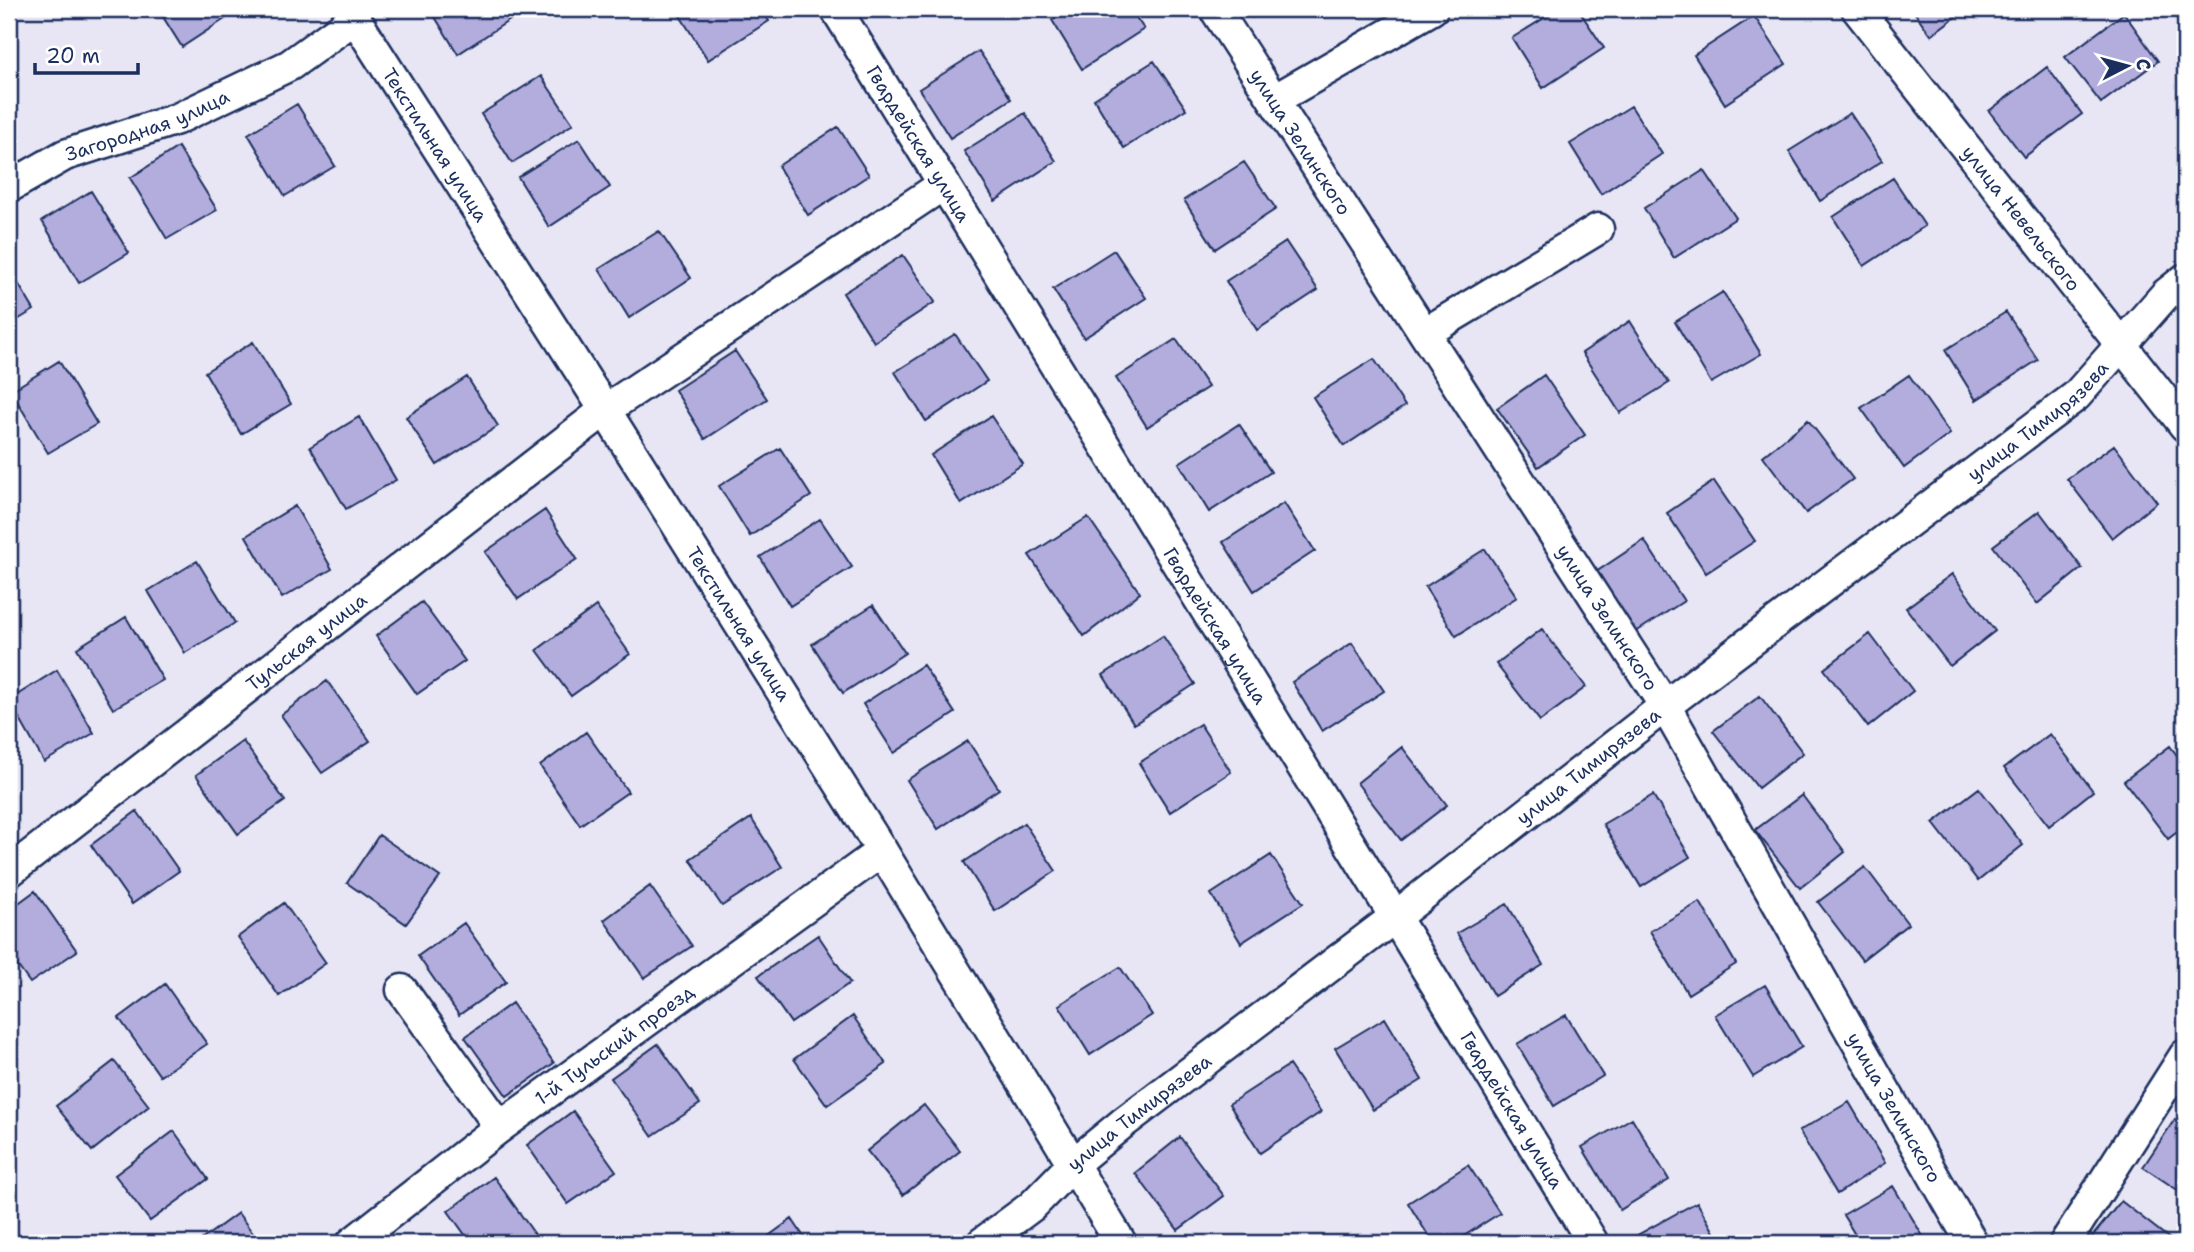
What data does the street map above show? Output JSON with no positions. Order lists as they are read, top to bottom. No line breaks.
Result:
{"streets":{"street":["Загородная улица","улица Зелинского","Гвардейская улица","Текстильная улица","улица Невельского","улица Тимирязева","Тульская улица","1-й Тульский проезд"]},"crossings":[["Загородная улица","Текстильная улица"],["улица Зелинского","улица Тимирязева"],["Гвардейская улица","улица Тимирязева"],["Гвардейская улица","Тульская улица"],["Текстильная улица","улица Тимирязева"],["Текстильная улица","Тульская улица"],["Текстильная улица","1-й Тульский проезд"],["улица Невельского","улица Тимирязева"]],"scale_bar":"20 m","north":"right"}
